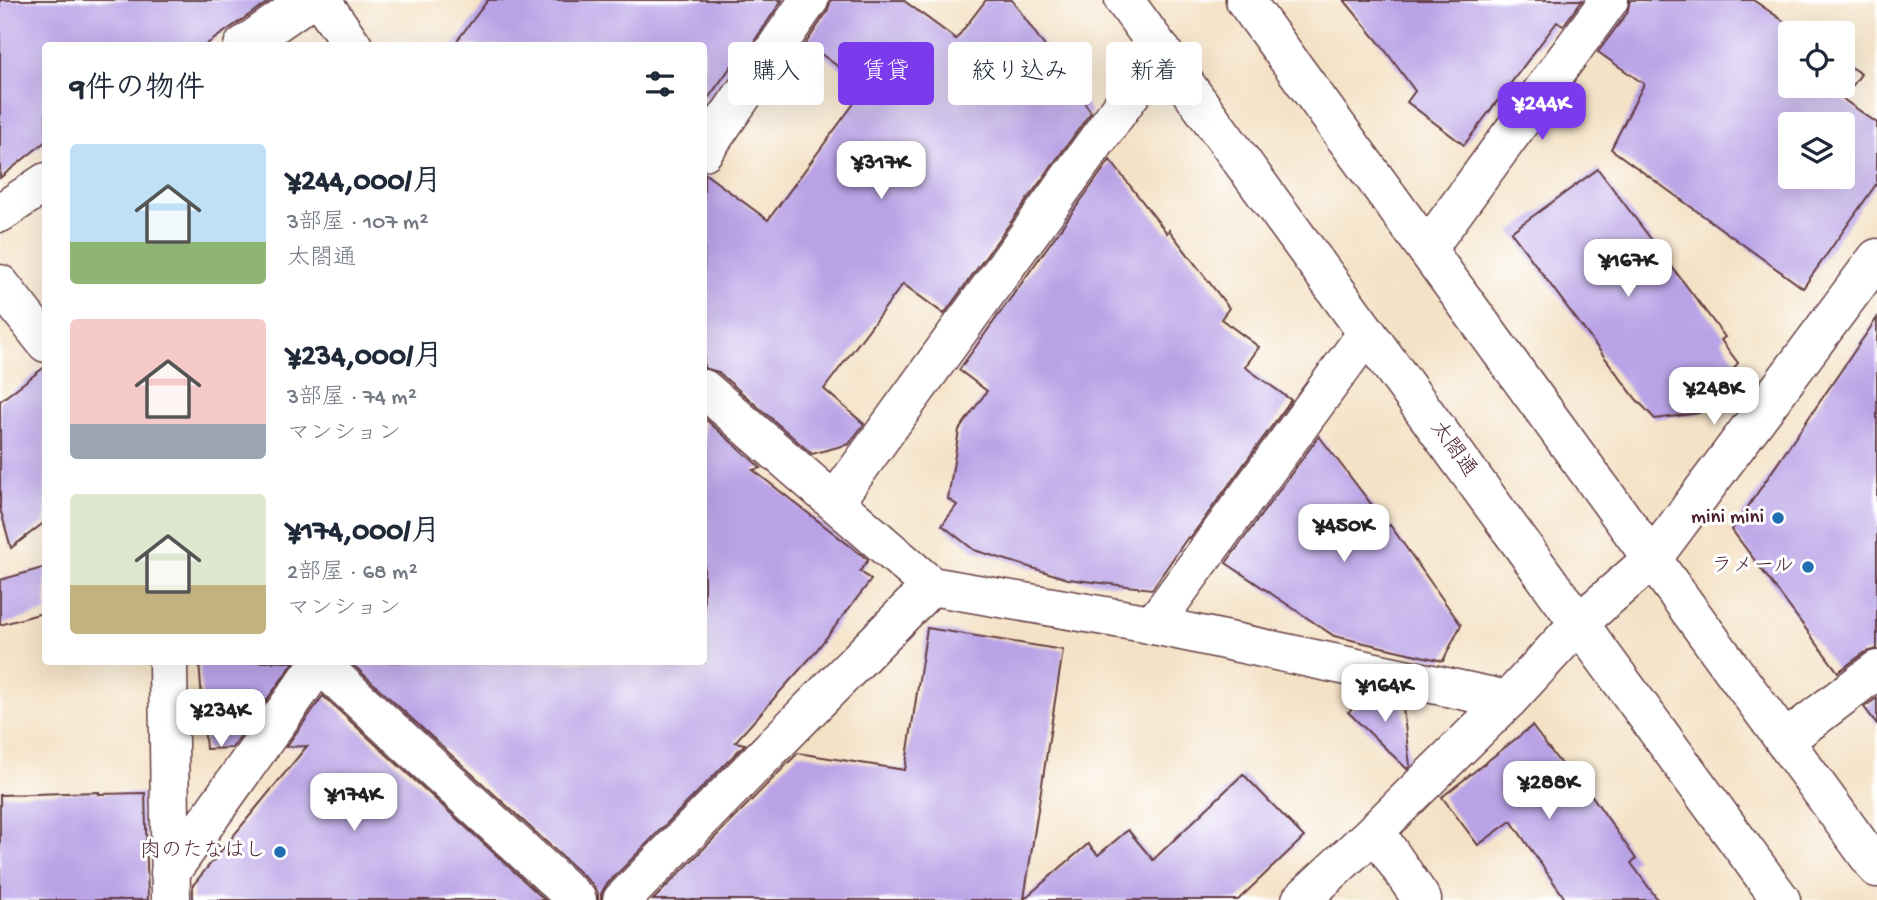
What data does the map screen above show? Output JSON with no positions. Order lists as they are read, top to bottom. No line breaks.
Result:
{"streets":{"street":["太閤通"]},"places":["mini mini","ラメール","肉のたなはし"],"page":{"chip":["購入","賃貸","絞り込み","新着"],"heading":"9件の物件","price":["¥244K","¥317K","¥167K","¥248K","¥450K","¥164K","¥234K","¥288K","¥174K"],"list":[{"name":"¥244,000/月","note":"3部屋 · 107 m² · 太閤通"},{"name":"¥234,000/月","note":"3部屋 · 74 m² · マンション"},{"name":"¥174,000/月","note":"2部屋 · 68 m² · マンション"}]}}
